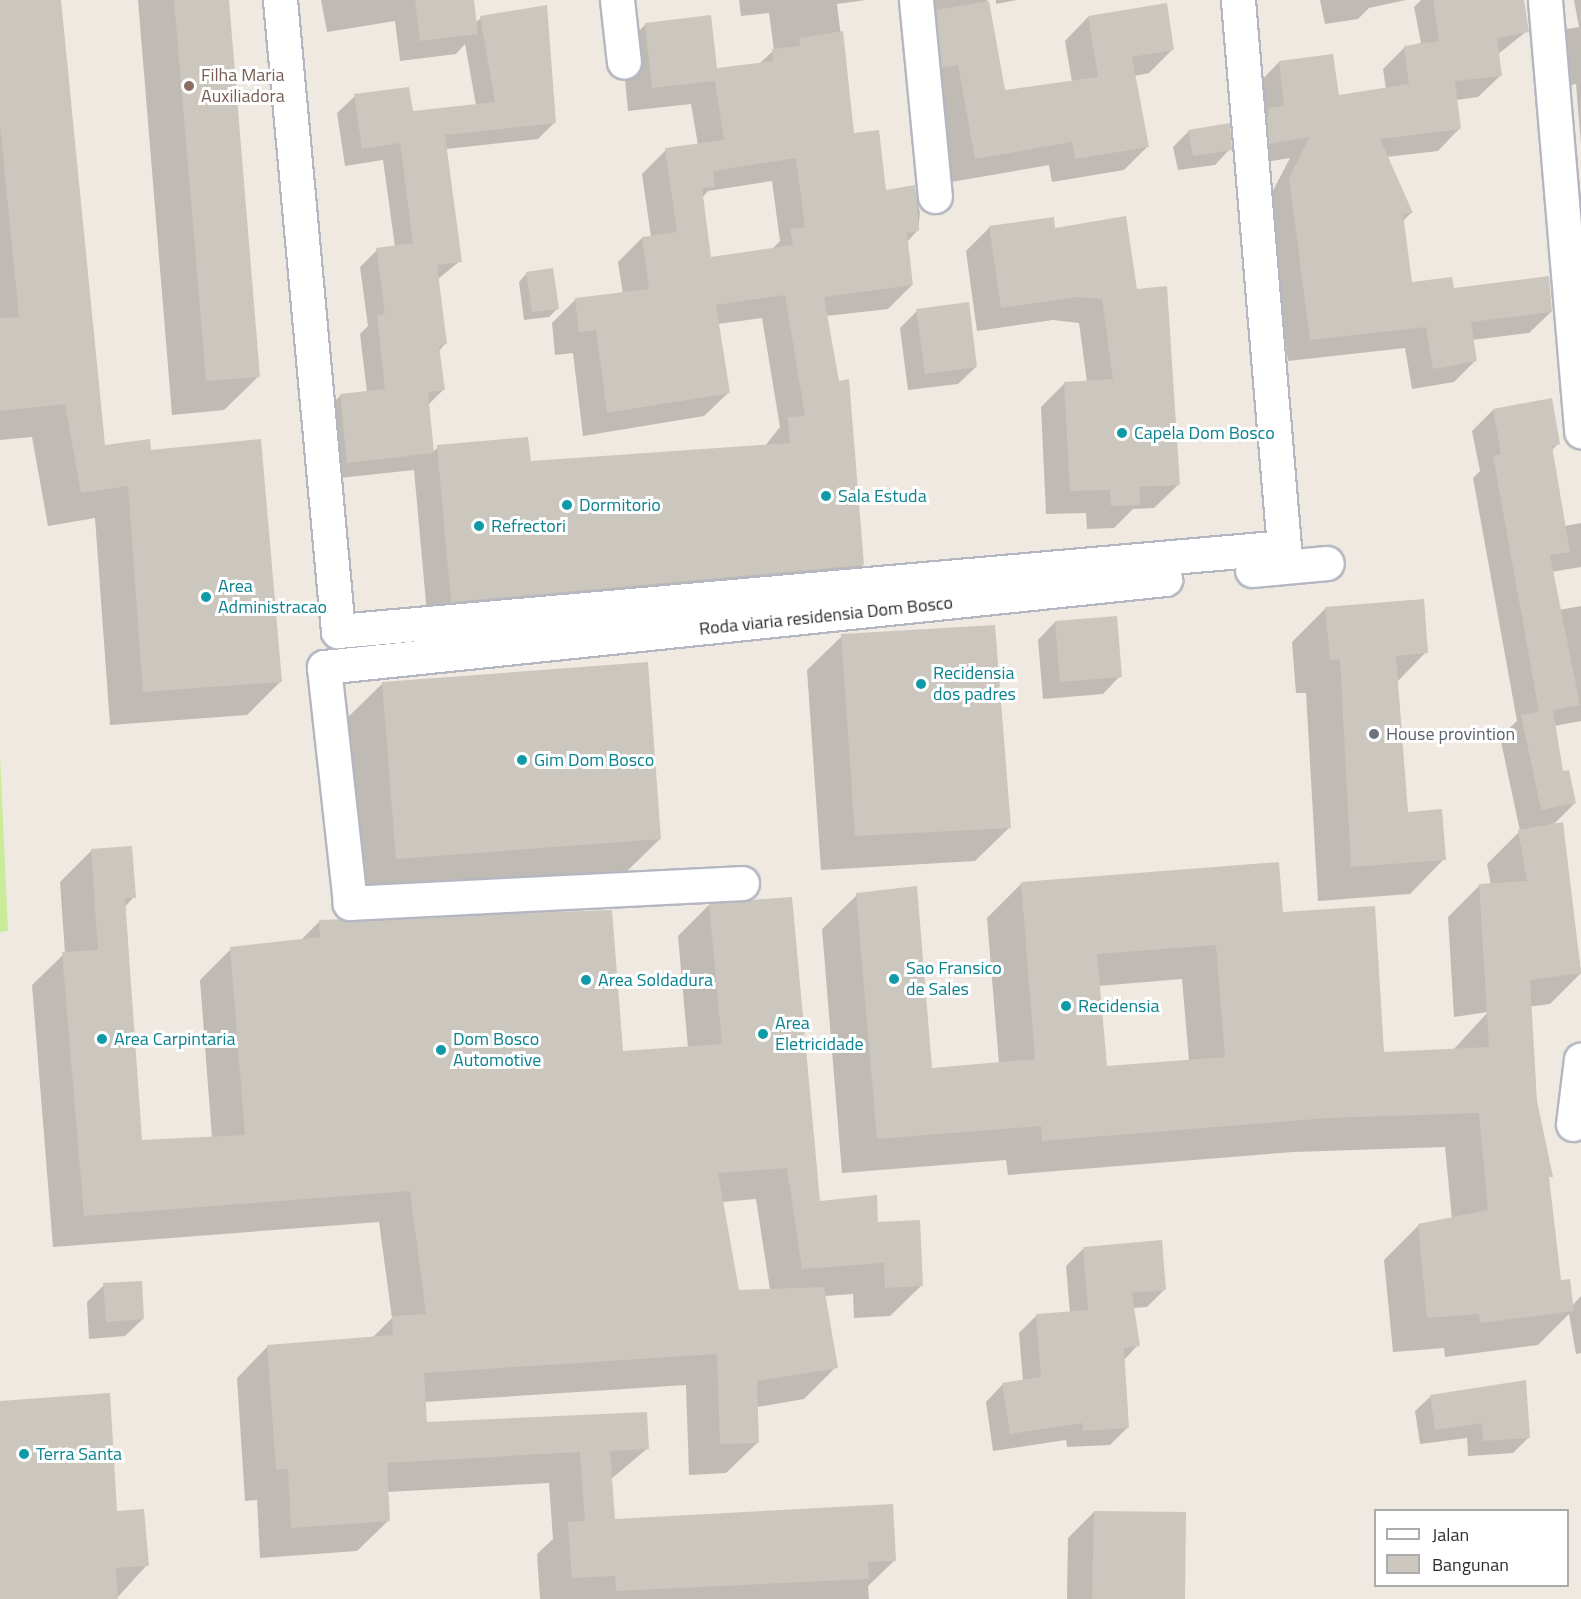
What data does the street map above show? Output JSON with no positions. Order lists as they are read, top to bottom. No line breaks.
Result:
{"streets":{"street":["Roda viaria residensia Dom Bosco"]},"places":["Filha Maria Auxiliadora","Capela Dom Bosco","Sala Estuda","Dormitorio","Refrectori","Area Administracao","Recidensia dos padres","House provintion","Gim Dom Bosco","Sao Fransico de Sales","Area Soldadura","Recidensia","Area Eletricidade","Area Carpintaria","Dom Bosco Automotive","Terra Santa"],"legend":["Jalan","Bangunan"]}
